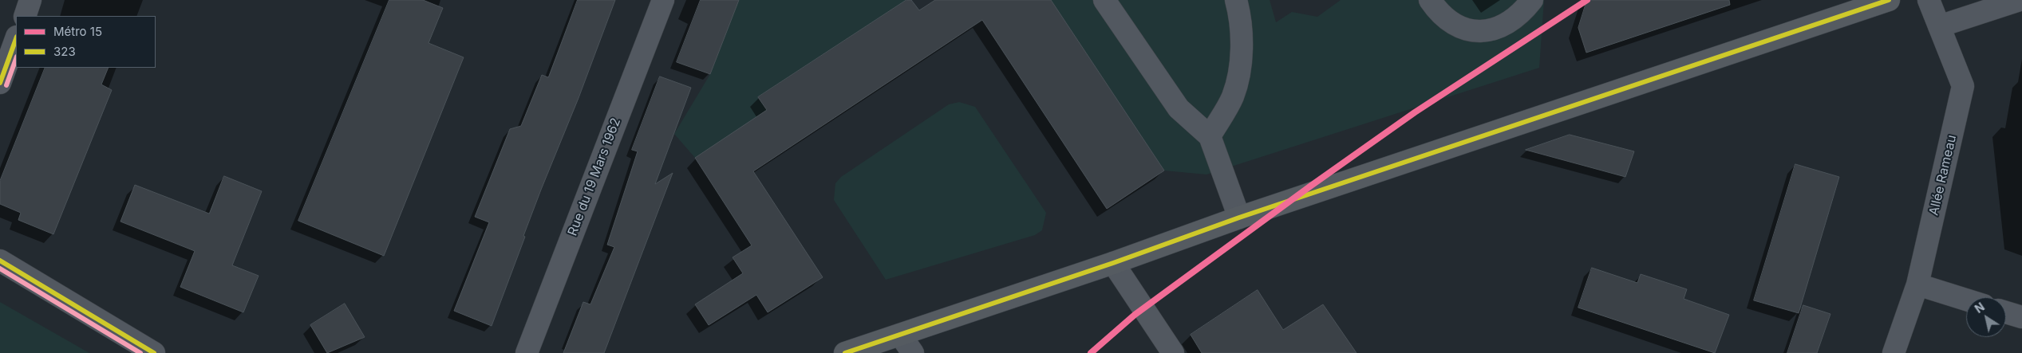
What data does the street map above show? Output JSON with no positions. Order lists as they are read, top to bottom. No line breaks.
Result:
{"streets":{"street":["Allée Rameau","Rue du 19 Mars 1962"]},"lines":["metro line 15","transit line 323"],"legend":["Métro 15","323"],"north":"top left"}
